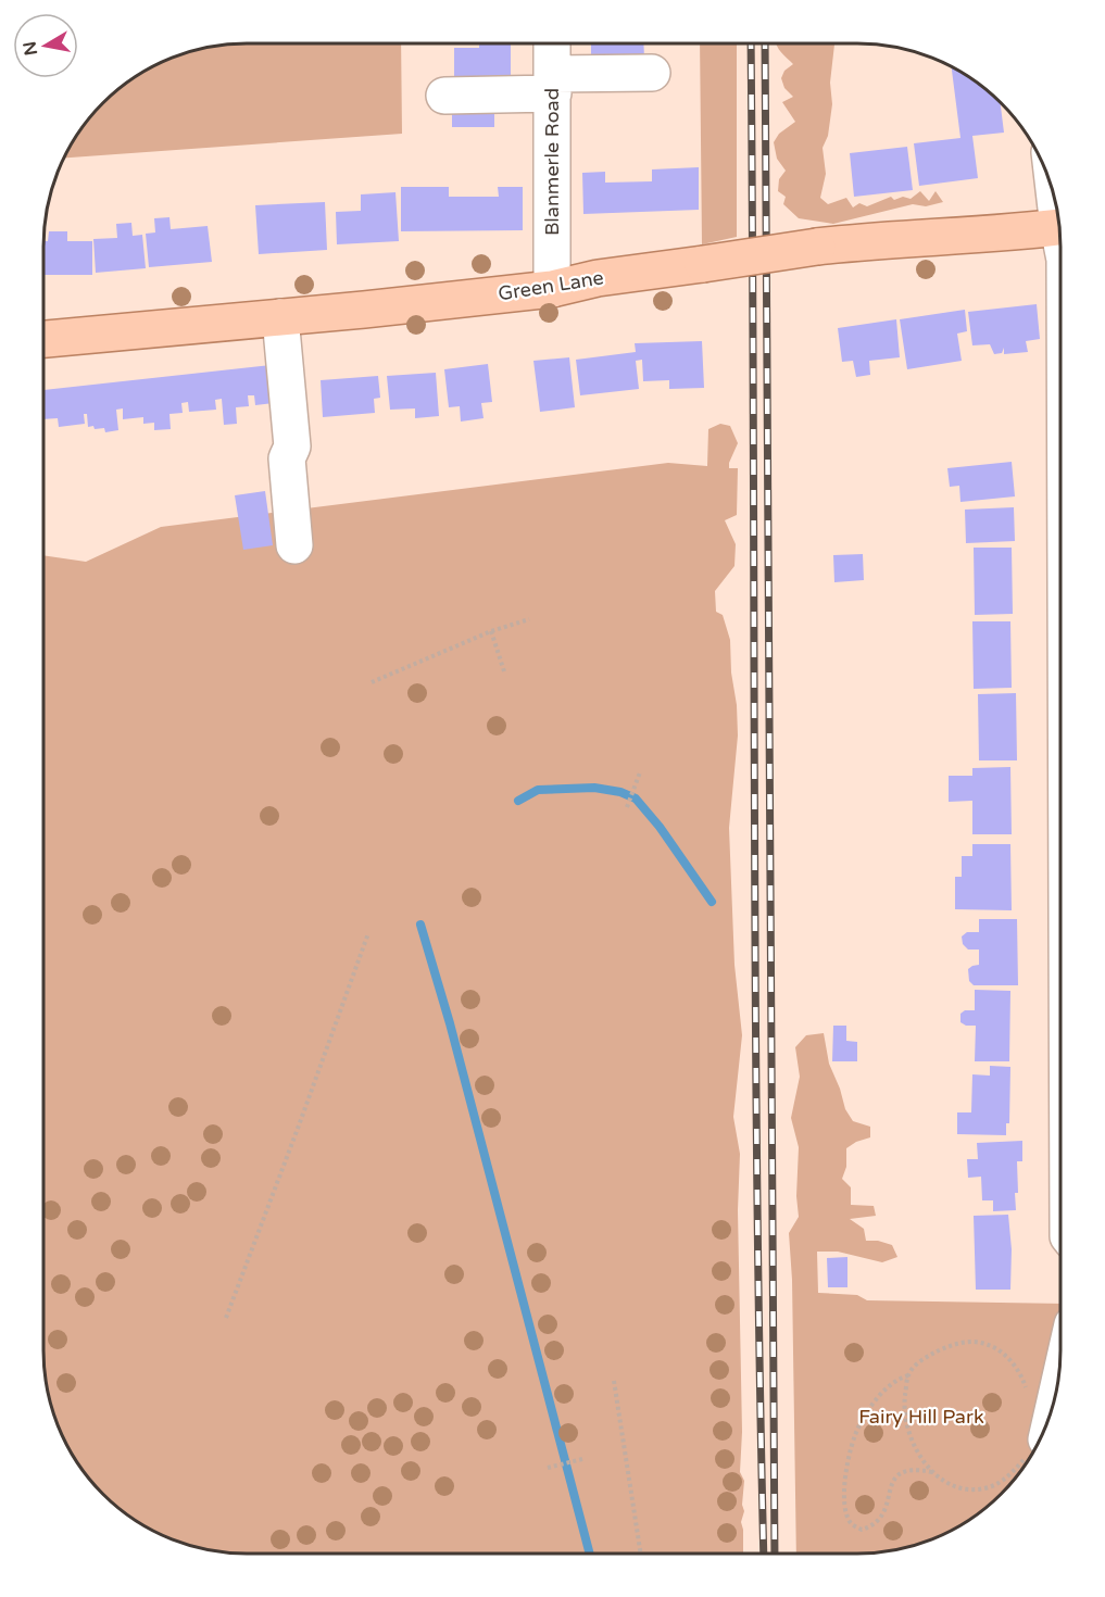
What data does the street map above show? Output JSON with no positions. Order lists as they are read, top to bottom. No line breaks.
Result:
{"streets":{"main road":["Green Lane"],"street":["Blanmerle Road"]},"crossings":[["Blanmerle Road","Green Lane"]],"parks":["Fairy Hill Park"],"north":"left"}
